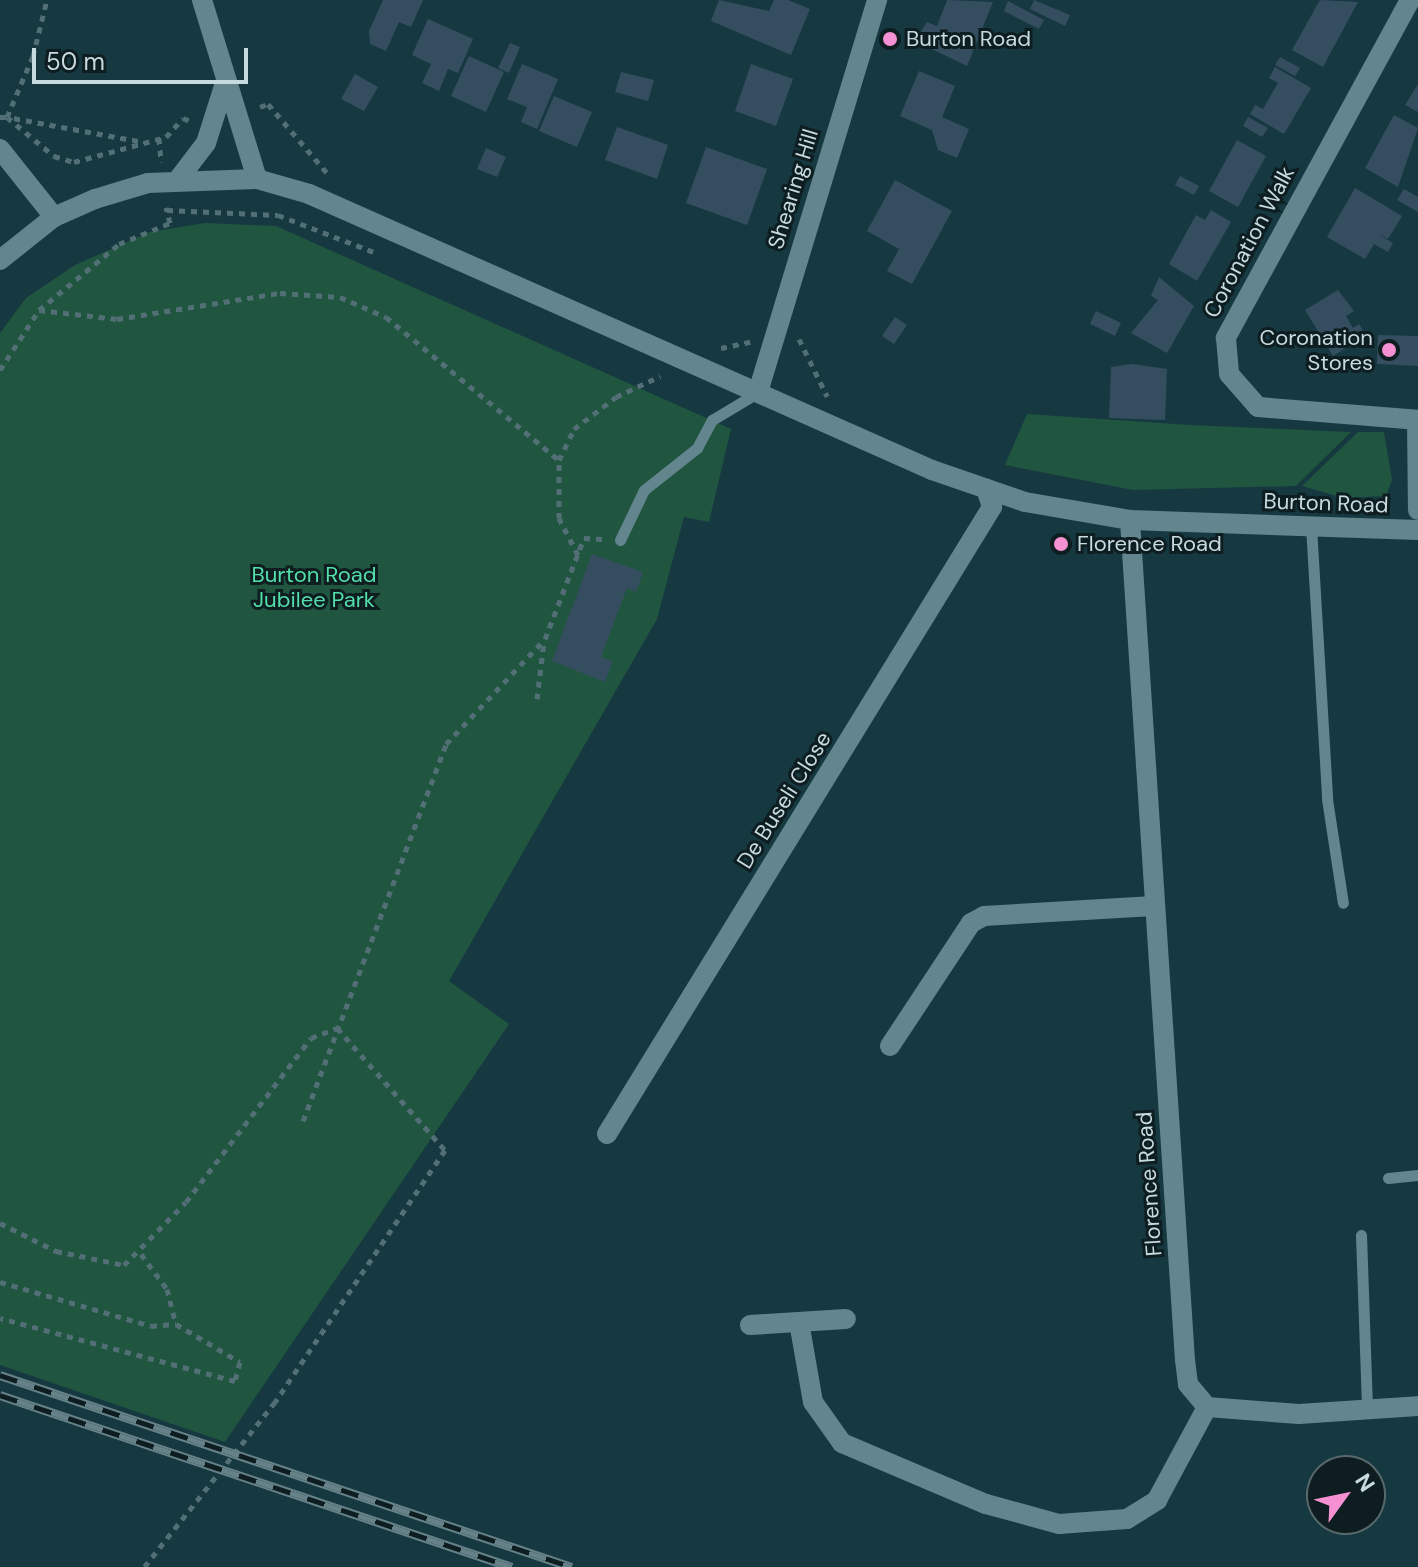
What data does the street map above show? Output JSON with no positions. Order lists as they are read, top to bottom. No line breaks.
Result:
{"streets":{"street":["Shearing Hill","Coronation Walk","Burton Road","De Buseli Close","Florence Road"]},"crossings":[["Shearing Hill","Burton Road"],["Burton Road","De Buseli Close"],["Burton Road","Florence Road"]],"parks":["Burton Road Jubilee Park"],"places":["Burton Road","Coronation Stores","Florence Road"],"scale_bar":"50 m","north":"top right"}
